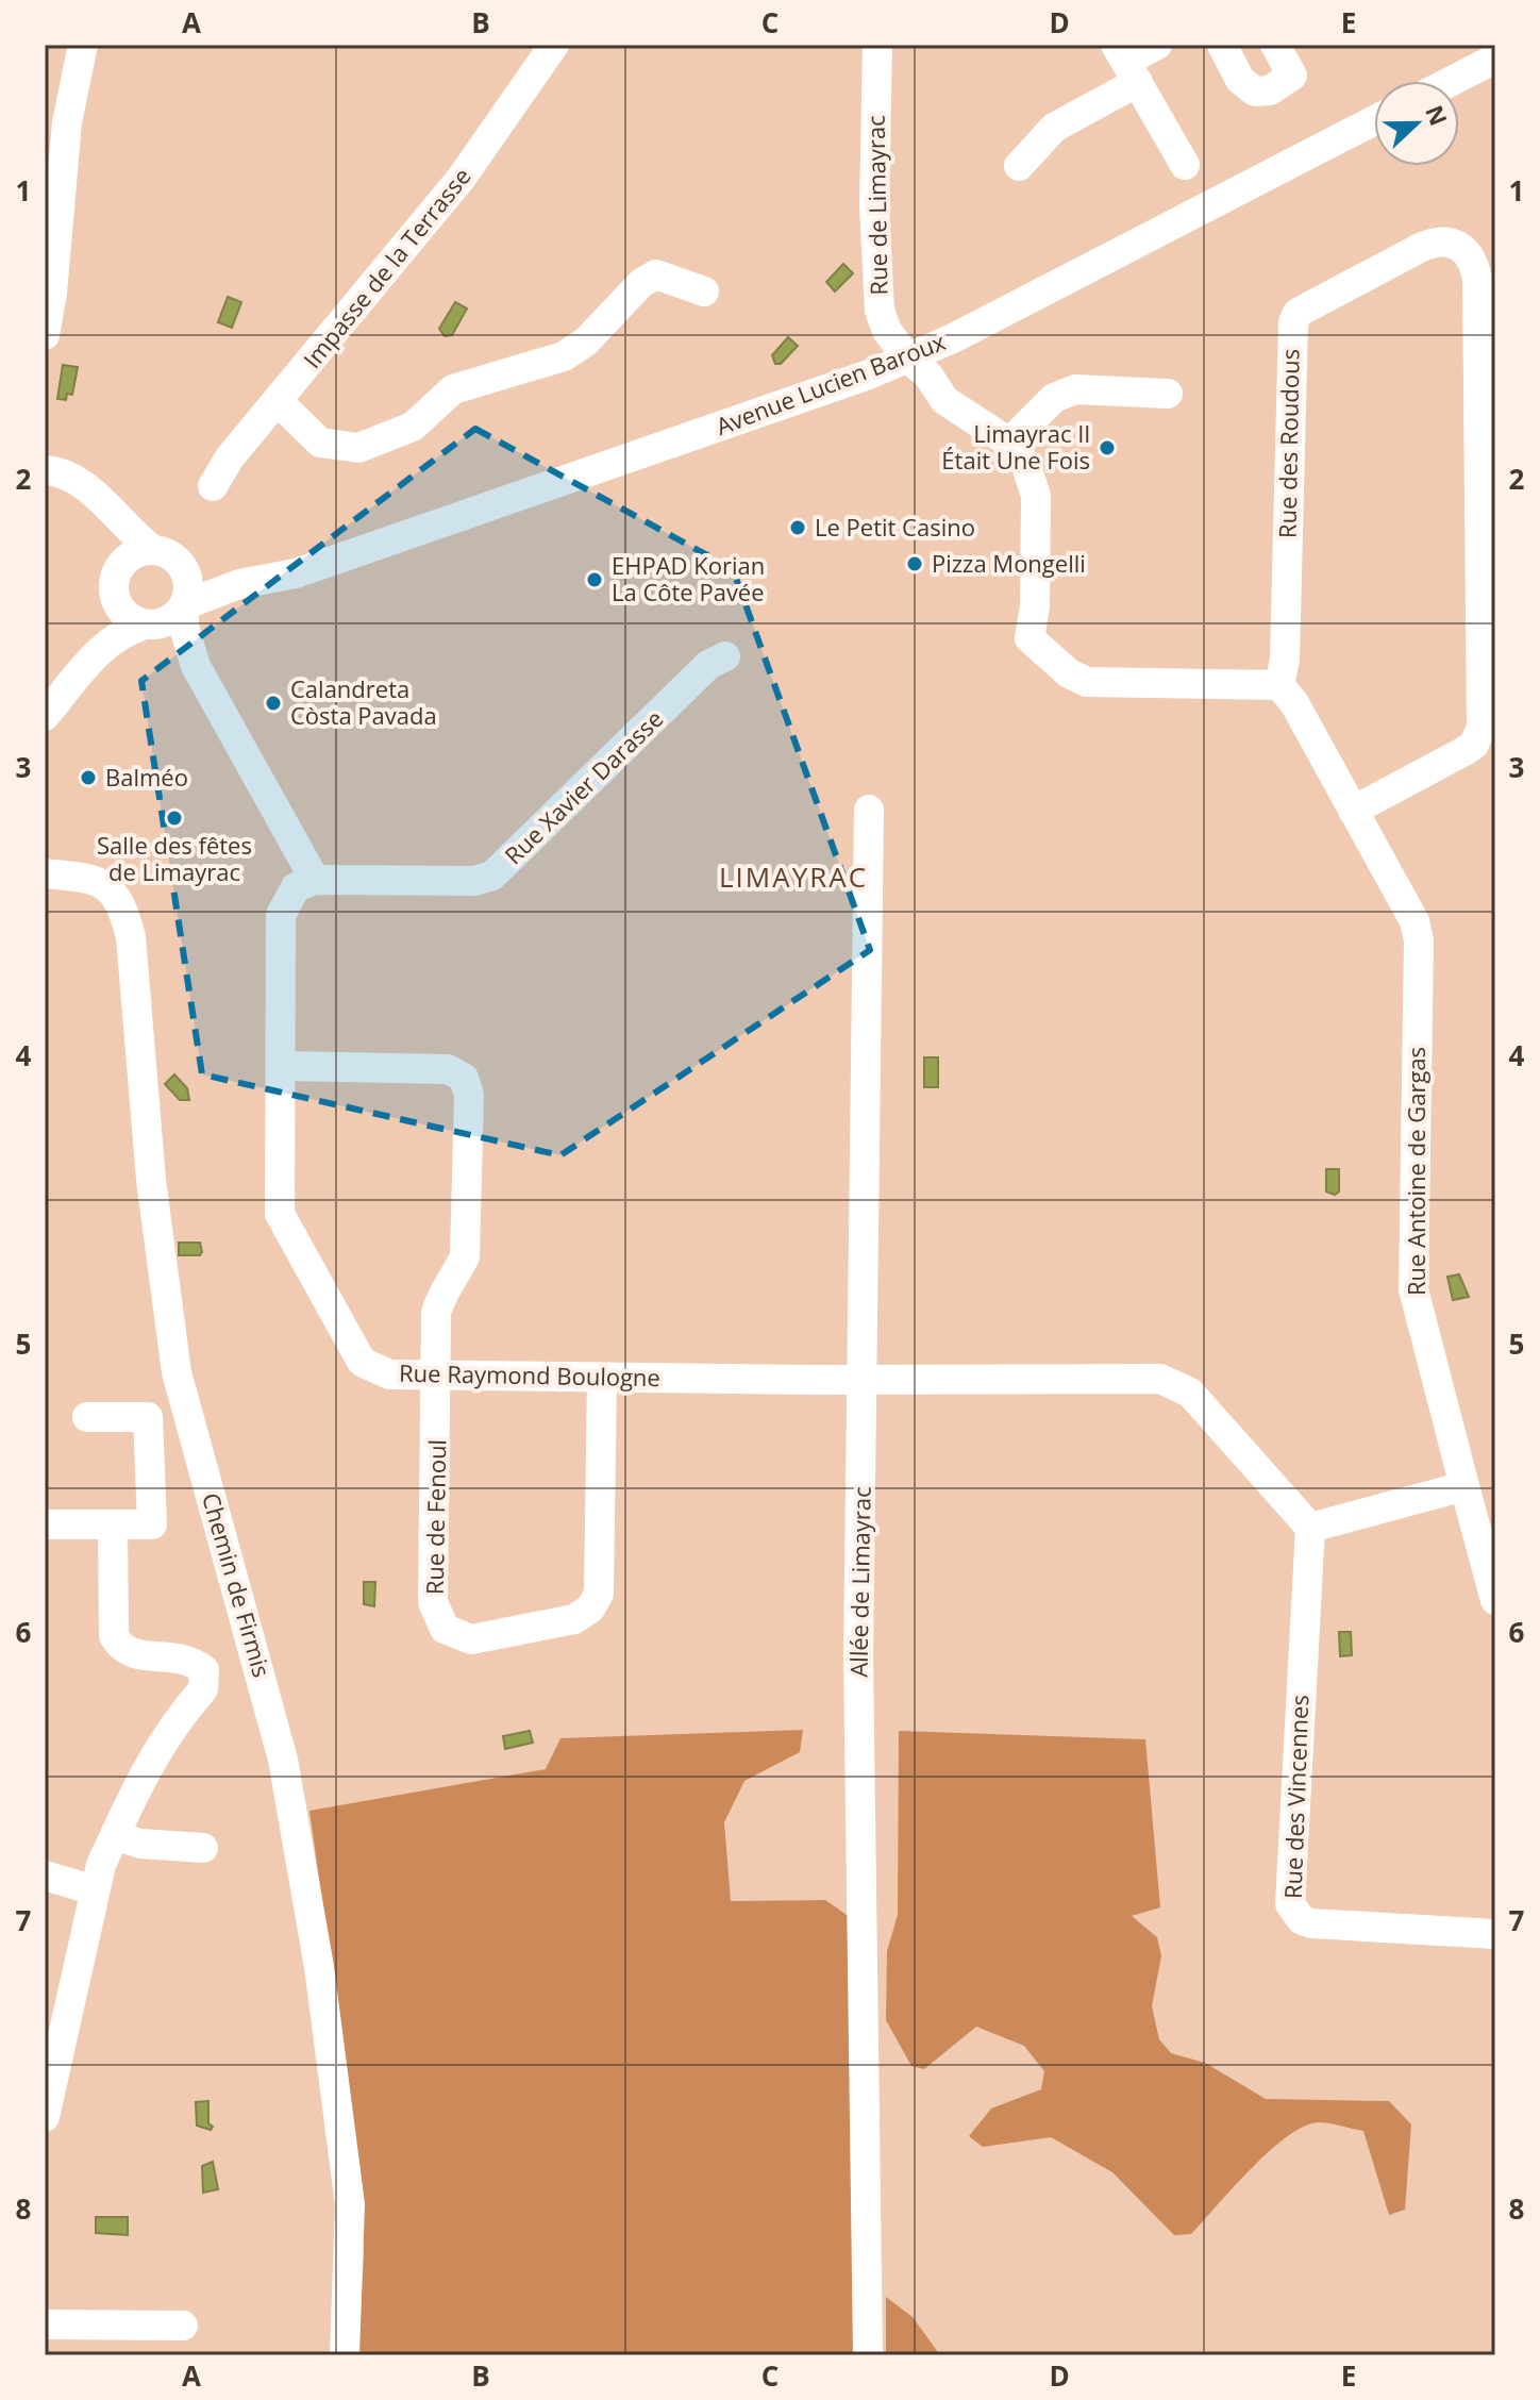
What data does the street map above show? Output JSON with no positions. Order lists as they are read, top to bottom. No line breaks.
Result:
{"streets":{"street":["Rue de Limayrac","Impasse de la Terrasse","Avenue Lucien Baroux","Rue des Roudous","Rue Xavier Darasse","Rue Antoine de Gargas","Rue Raymond Boulogne","Rue de Fenoul","Allée de Limayrac","Chemin de Firmis","Rue des Vincennes"]},"crossings":[["Rue de Limayrac","Avenue Lucien Baroux"],["Rue des Roudous","Rue Antoine de Gargas"],["Rue Xavier Darasse","Rue Raymond Boulogne"],["Rue Raymond Boulogne","Rue de Fenoul"],["Rue Raymond Boulogne","Allée de Limayrac"]],"districts":["LIMAYRAC"],"places":["Limayrac Il Était Une Fois","Le Petit Casino","Pizza Mongelli","EHPAD Korian La Côte Pavée","Calandreta Còsta Pavada","Balméo","Salle des fêtes de Limayrac"],"north":"right","grid":{"columns":["A","B","C","D","E"],"rows":["1","2","3","4","5","6","7","8"]}}
